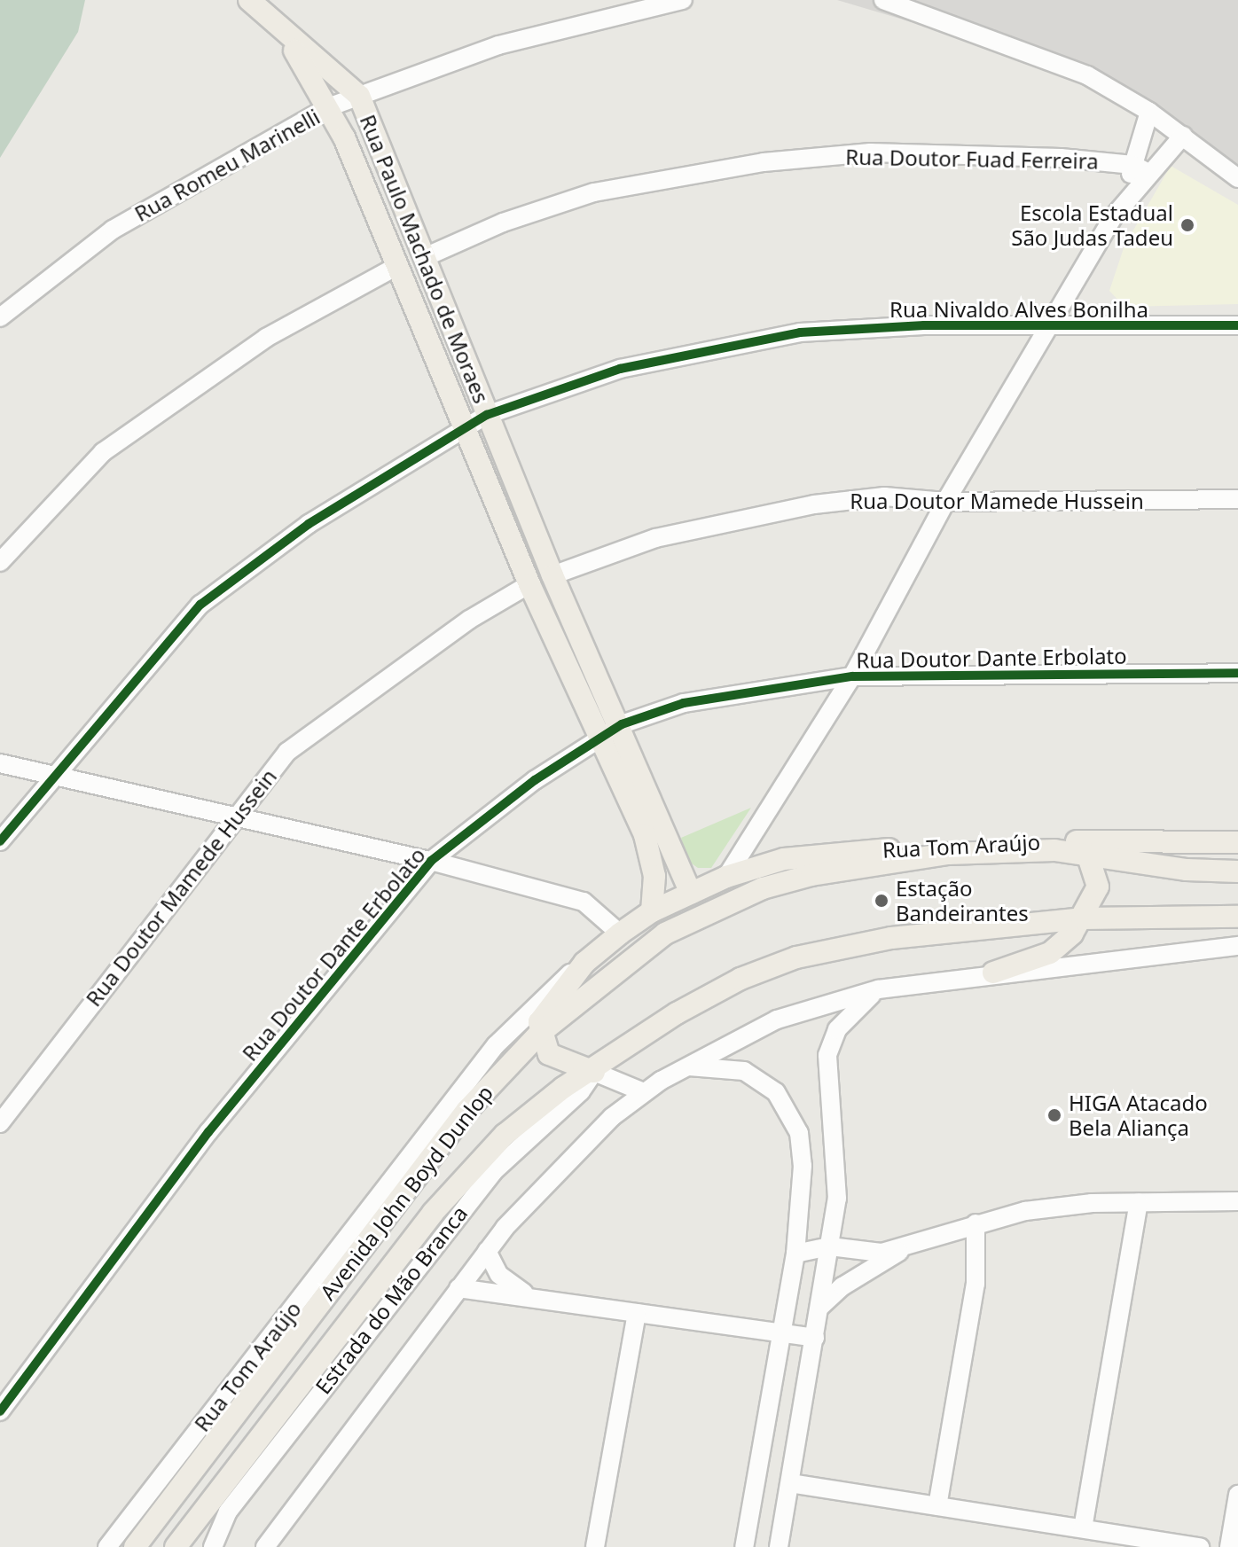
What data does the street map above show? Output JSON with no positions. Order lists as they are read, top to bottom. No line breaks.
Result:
{"streets":{"main road":["Rua Paulo Machado de Moraes","Rua Tom Araújo","Avenida John Boyd Dunlop"],"street":["Rua Doutor Fuad Ferreira","Rua Romeu Marinelli","Rua Nivaldo Alves Bonilha","Rua Doutor Mamede Hussein","Rua Doutor Dante Erbolato","Estrada do Mão Branca"]},"crossings":[["Rua Doutor Fuad Ferreira","Rua Paulo Machado de Moraes"],["Rua Romeu Marinelli","Rua Paulo Machado de Moraes"],["Rua Paulo Machado de Moraes","Rua Nivaldo Alves Bonilha"],["Rua Paulo Machado de Moraes","Rua Doutor Mamede Hussein"],["Rua Paulo Machado de Moraes","Rua Doutor Dante Erbolato"],["Rua Paulo Machado de Moraes","Rua Tom Araújo"],["Rua Tom Araújo","Avenida John Boyd Dunlop"],["Avenida John Boyd Dunlop","Estrada do Mão Branca"]],"places":["Escola Estadual São Judas Tadeu","Estação Bandeirantes","HIGA Atacado Bela Aliança"]}
